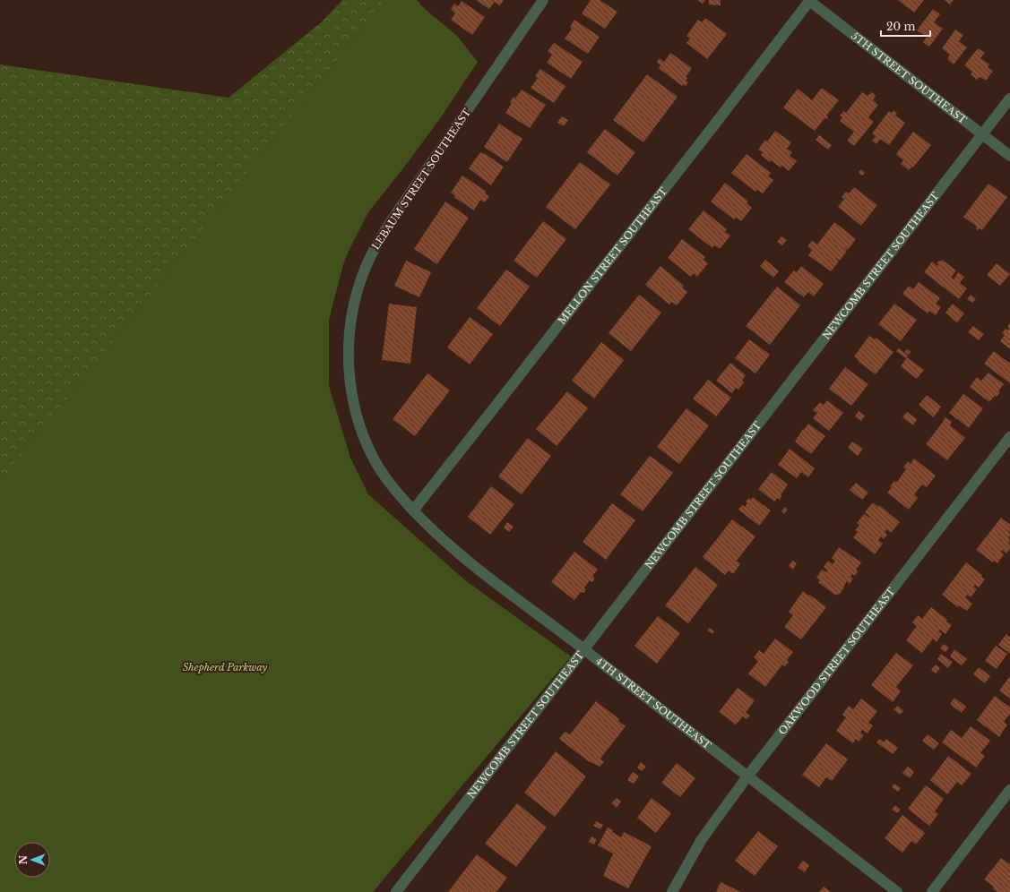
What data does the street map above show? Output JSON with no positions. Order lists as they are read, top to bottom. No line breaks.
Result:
{"streets":{"street":["5TH STREET SOUTHEAST","LEBAUM STREET SOUTHEAST","MELLON STREET SOUTHEAST","NEWCOMB STREET SOUTHEAST","OAKWOOD STREET SOUTHEAST","4TH STREET SOUTHEAST"]},"crossings":[["5TH STREET SOUTHEAST","MELLON STREET SOUTHEAST"],["5TH STREET SOUTHEAST","NEWCOMB STREET SOUTHEAST"],["LEBAUM STREET SOUTHEAST","MELLON STREET SOUTHEAST"],["LEBAUM STREET SOUTHEAST","4TH STREET SOUTHEAST"],["MELLON STREET SOUTHEAST","4TH STREET SOUTHEAST"],["NEWCOMB STREET SOUTHEAST","4TH STREET SOUTHEAST"],["OAKWOOD STREET SOUTHEAST","4TH STREET SOUTHEAST"]],"parks":["Shepherd Parkway"],"scale_bar":"20 m","north":"left"}
